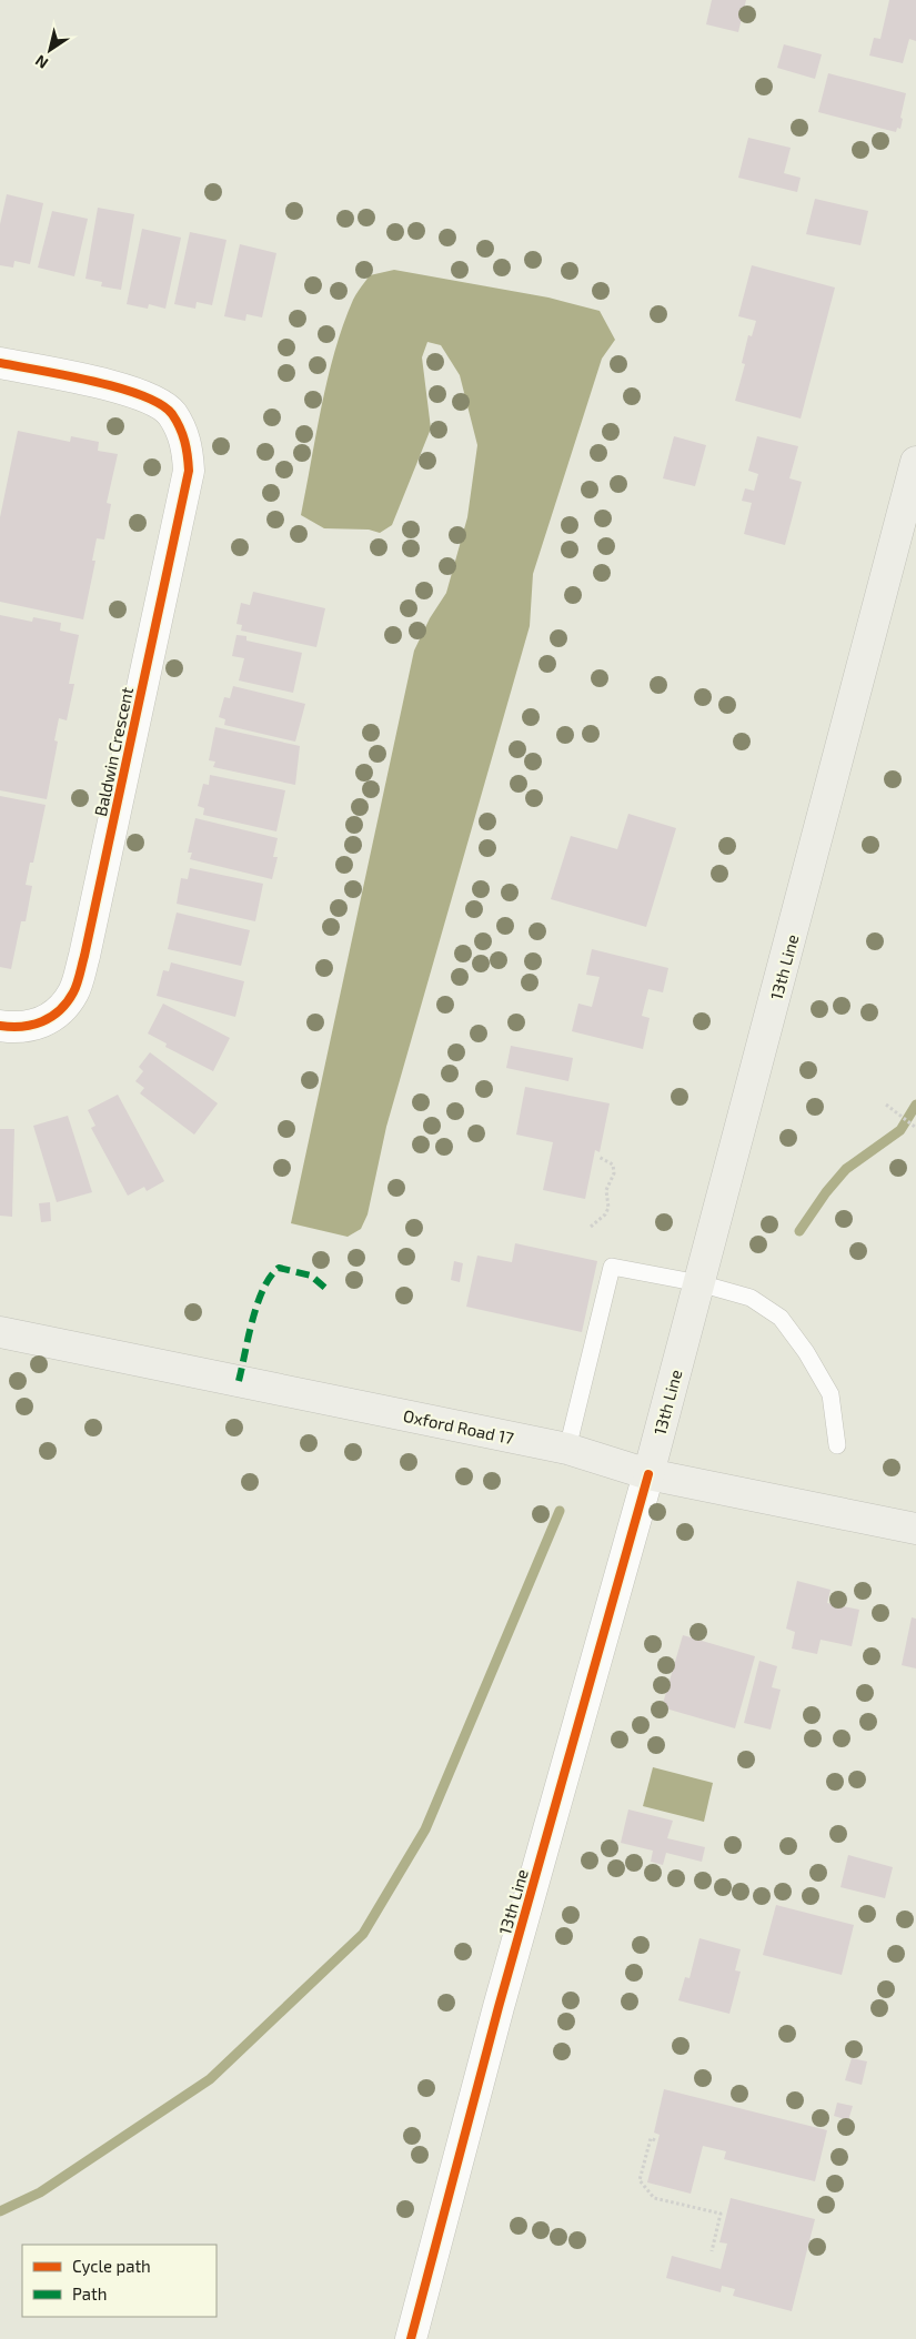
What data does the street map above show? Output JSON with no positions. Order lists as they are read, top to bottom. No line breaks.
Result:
{"streets":{"main road":["13th Line","Oxford Road 17"],"street":["Baldwin Crescent"]},"crossings":[["13th Line","Oxford Road 17"]],"legend":["Cycle path","Path"],"north":"bottom left"}
